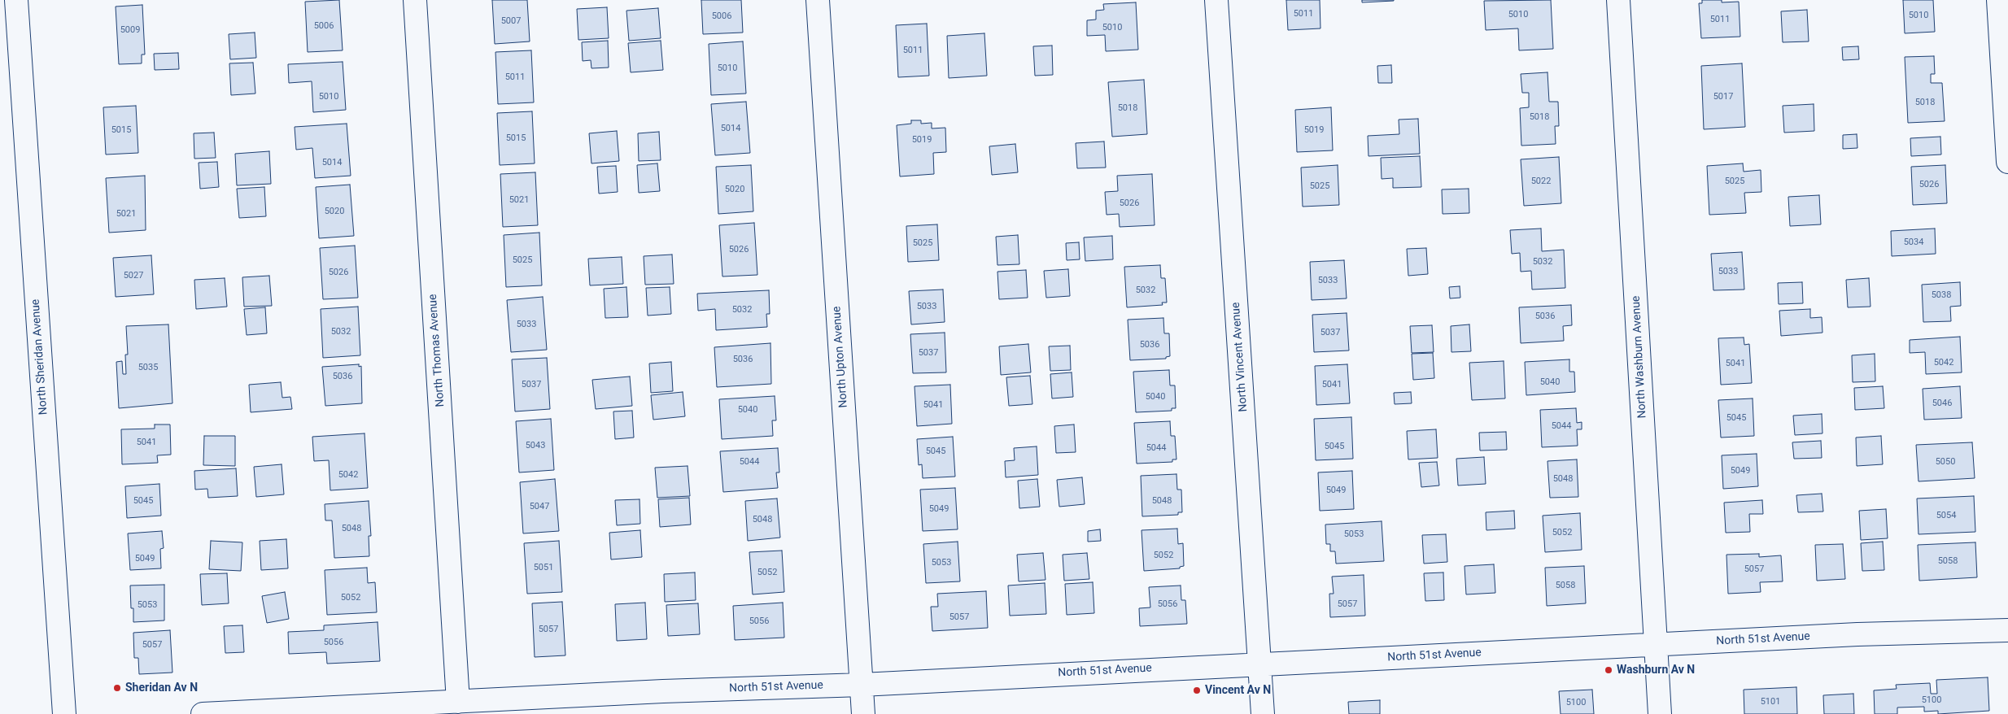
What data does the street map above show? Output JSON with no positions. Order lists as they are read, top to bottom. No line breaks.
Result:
{"streets":{"street":["North Thomas Avenue","North Sheridan Avenue","North Upton Avenue","North Vincent Avenue","North Washburn Avenue","North 51st Avenue"]},"crossings":[["North Thomas Avenue","North 51st Avenue"],["North Upton Avenue","North 51st Avenue"],["North Vincent Avenue","North 51st Avenue"],["North Washburn Avenue","North 51st Avenue"]],"places":["Washburn Av N","Sheridan Av N","Vincent Av N"],"house_numbers":["5011","5010","5010","5006","5011","5007","5006","5010","5009","5011","5010","5011","5010","5017","5018","5018","5018","5014","5015","5019","5015","5019","5014","5022","5025","5026","5025","5020","5021","5026","5020","5021","5034","5025","5026","5025","5032","5033","5026","5027","5033","5032","5038","5033","5032","5036","5033","5032","5037","5036","5037","5036","5042","5041","5035","5036","5040","5037","5041","5040","5046","5041","5040","5045","5044","5041","5043","5045","5044","5045","5044","5050","5049","5042","5048","5049","5045","5048","5047","5049","5054","5048","5048","5052","5053","5052","5049","5058","5053","5051","5057","5052","5058","5052","5056","5057","5053","5057","5056","5057","5056","5057","5100","5101","5100"]}
